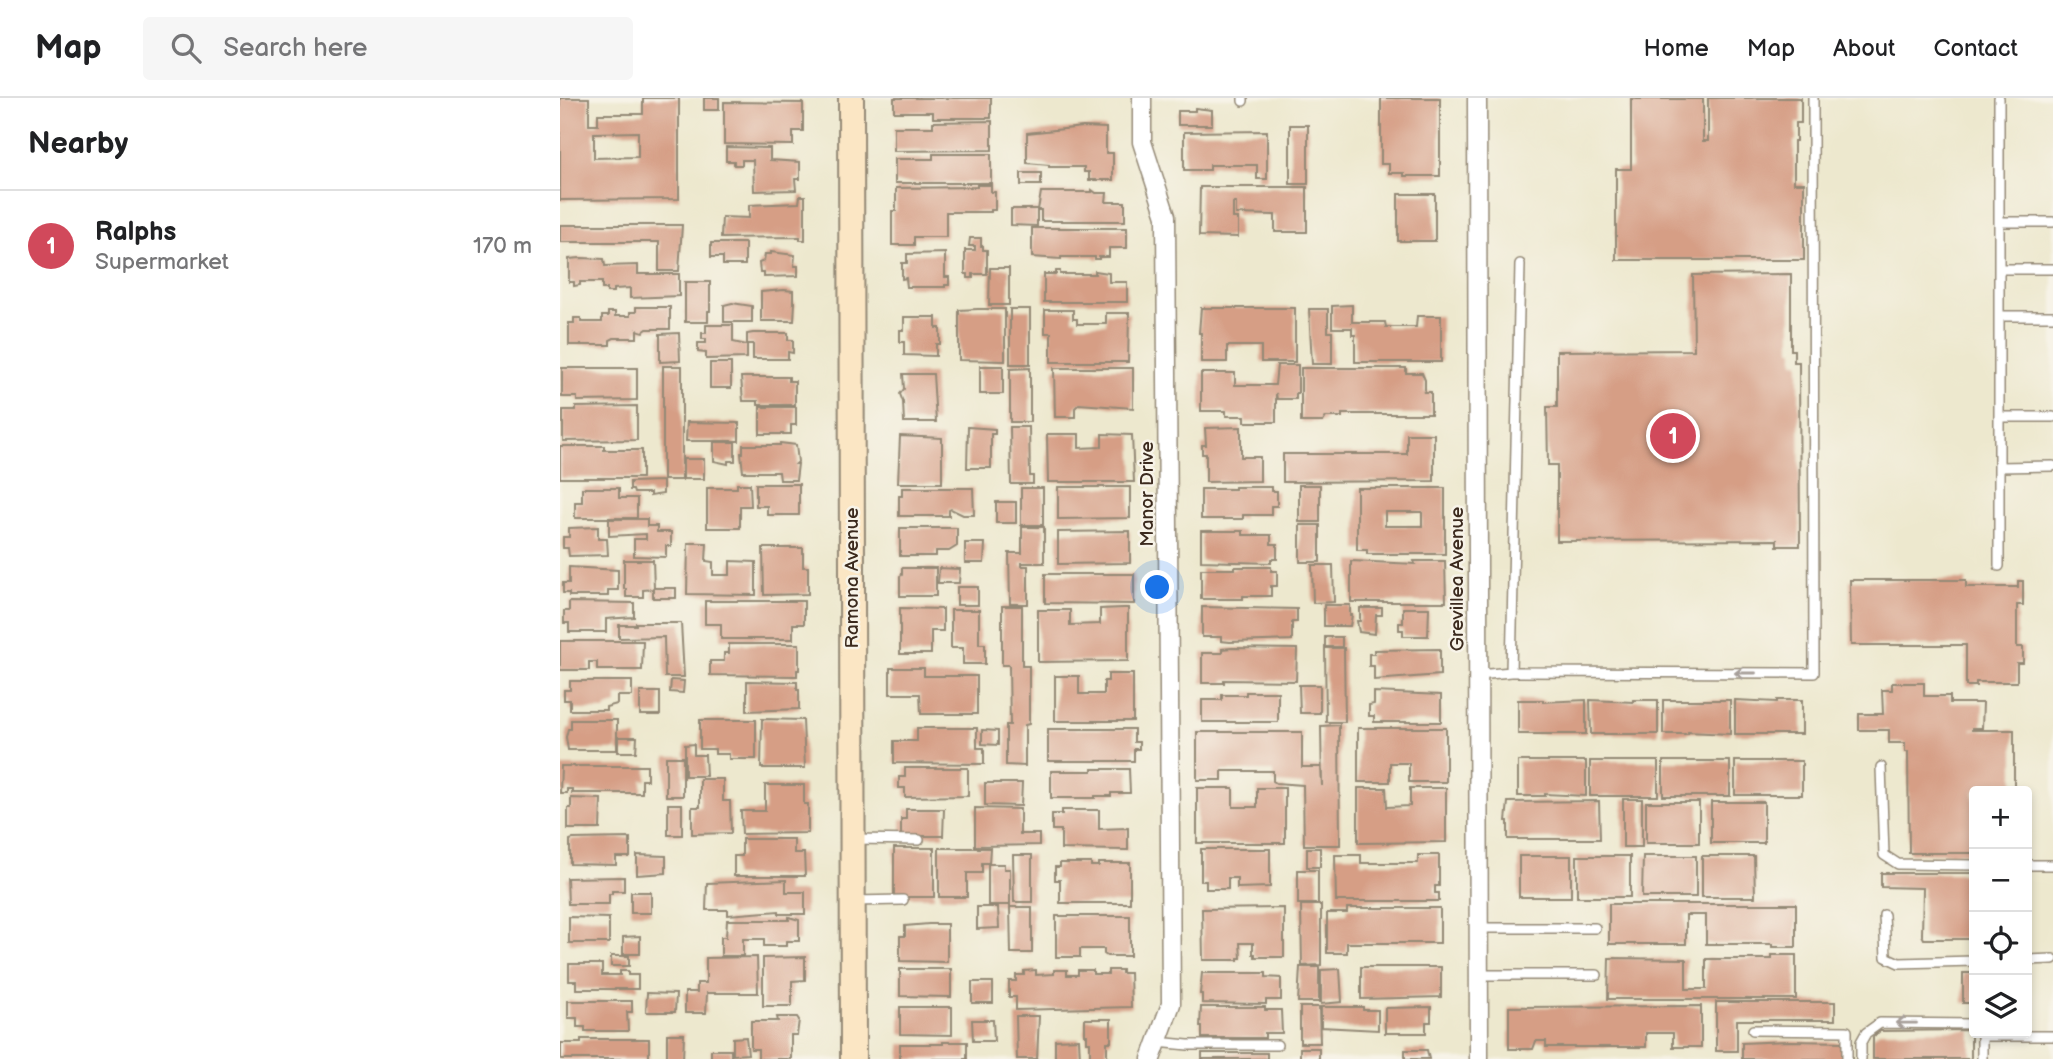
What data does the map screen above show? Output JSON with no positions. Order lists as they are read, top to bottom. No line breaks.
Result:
{"streets":{"street":["Manor Drive","Ramona Avenue","Grevillea Avenue"]},"page":{"header":"Map","search":"Search here","nav":["Home","Map","About","Contact"],"heading":"Nearby","list":[{"mark":"1","name":"Ralphs","note":"Supermarket","value":"170 m"}],"pins":"1","map_buttons":["+","−"]}}
